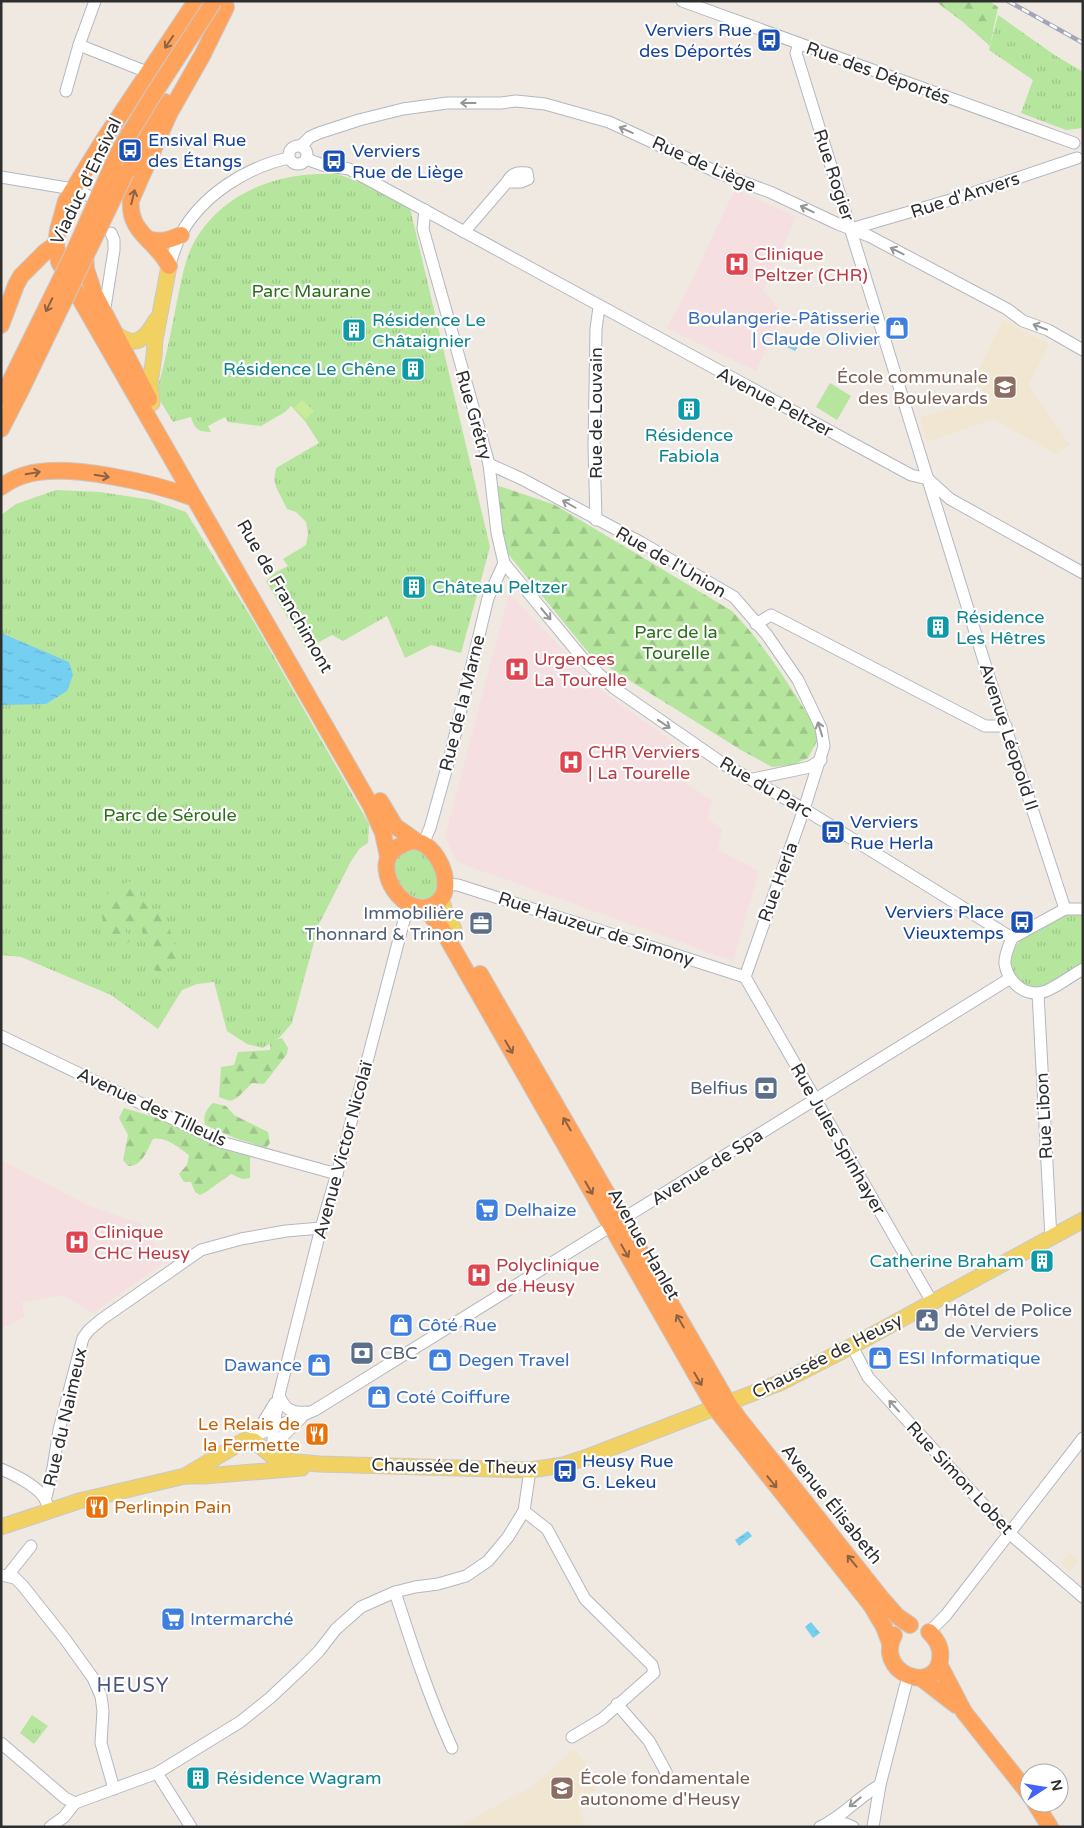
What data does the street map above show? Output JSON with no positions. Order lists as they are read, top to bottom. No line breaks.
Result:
{"streets":{"highway":["Viaduc d’Ensival","Rue de Franchimont","Avenue Hanlet","Avenue Élisabeth"],"main road":["Chaussée de Heusy","Chaussée de Theux"],"street":["Rue des Déportés","Rue de Liège","Rue Rogier","Rue d'Anvers","Avenue Peltzer","Rue de Louvain","Rue Grétry","Rue de l'Union","Rue de la Marne","Avenue Léopold II","Rue du Parc","Rue Herla","Rue Hauzeur de Simony","Avenue des Tilleuls","Rue Libon","Rue Jules Spinhayer","Avenue Victor Nicolaï","Avenue de Spa","Rue du Naimeux","Rue Simon Lobet"]},"crossings":[["Rue des Déportés","Rue Rogier"],["Rue de Liège","Rue Rogier"],["Rue de Liège","Rue d'Anvers"],["Rue de Liège","Avenue Peltzer"],["Rue Rogier","Rue d'Anvers"],["Rue Rogier","Avenue Peltzer"],["Rue Rogier","Avenue Léopold II"],["Avenue Peltzer","Rue de Louvain"],["Avenue Peltzer","Rue Grétry"],["Avenue Peltzer","Avenue Léopold II"],["Rue de Louvain","Rue de l'Union"],["Rue Grétry","Rue de l'Union"],["Rue Grétry","Rue de la Marne"],["Rue Grétry","Rue du Parc"],["Rue de l'Union","Rue Herla"],["Rue de Franchimont","Rue de la Marne"],["Rue de Franchimont","Rue Hauzeur de Simony"],["Rue de Franchimont","Avenue Victor Nicolaï"],["Rue de Franchimont","Avenue Hanlet"],["Rue de la Marne","Rue du Parc"],["Rue de la Marne","Rue Hauzeur de Simony"],["Rue de la Marne","Avenue Victor Nicolaï"],["Rue de la Marne","Avenue Hanlet"],["Rue du Parc","Rue Herla"],["Rue Herla","Rue Hauzeur de Simony"],["Rue Herla","Rue Jules Spinhayer"],["Rue Hauzeur de Simony","Rue Jules Spinhayer"],["Rue Hauzeur de Simony","Avenue Victor Nicolaï"],["Rue Hauzeur de Simony","Avenue Hanlet"],["Avenue des Tilleuls","Avenue Victor Nicolaï"],["Rue Libon","Chaussée de Heusy"],["Rue Jules Spinhayer","Avenue de Spa"],["Rue Jules Spinhayer","Chaussée de Heusy"],["Avenue Victor Nicolaï","Avenue Hanlet"],["Avenue Victor Nicolaï","Rue du Naimeux"],["Avenue de Spa","Avenue Hanlet"],["Avenue de Spa","Chaussée de Theux"],["Avenue Hanlet","Chaussée de Heusy"],["Avenue Hanlet","Chaussée de Theux"],["Avenue Hanlet","Avenue Élisabeth"],["Chaussée de Heusy","Chaussée de Theux"],["Chaussée de Heusy","Rue Simon Lobet"],["Chaussée de Heusy","Avenue Élisabeth"],["Rue du Naimeux","Chaussée de Theux"],["Chaussée de Theux","Avenue Élisabeth"]],"one_way":["Rue de Liège","Rue de l'Union","Rue du Parc","Rue Herla","Rue Simon Lobet","Avenue Élisabeth"],"districts":["HEUSY"],"parks":["Parc Maurane","Parc de la Tourelle","Parc de Séroule"],"places":{"bus stop":["Verviers Rue des Déportés","Ensival Rue des Étangs","Verviers Rue de Liège","Verviers Rue Herla","Verviers Place Vieuxtemps","Heusy Rue G. Lekeu"],"hospital":["Clinique Peltzer (CHR)","Urgences La Tourelle","CHR Verviers | La Tourelle","Clinique CHC Heusy","Polyclinique de Heusy"],"shop":["Boulangerie-Pâtisserie | Claude Olivier","Côté Rue","ESI Informatique","Degen Travel","Dawance","Coté Coiffure"],"building":["Résidence Le Châtaignier","Résidence Le Chêne","Résidence Fabiola","Château Peltzer","Résidence Les Hêtres","Catherine Braham","Résidence Wagram"],"school or university":["École communale des Boulevards","École fondamentale autonome d'Heusy"],"office":["Immobilière Thonnard & Trinon"],"bank":["Belfius","CBC"],"supermarket":["Delhaize","Intermarché"],"public building":["Hôtel de Police de Verviers"],"restaurant":["Le Relais de la Fermette","Perlinpin Pain"]},"north":"right"}
